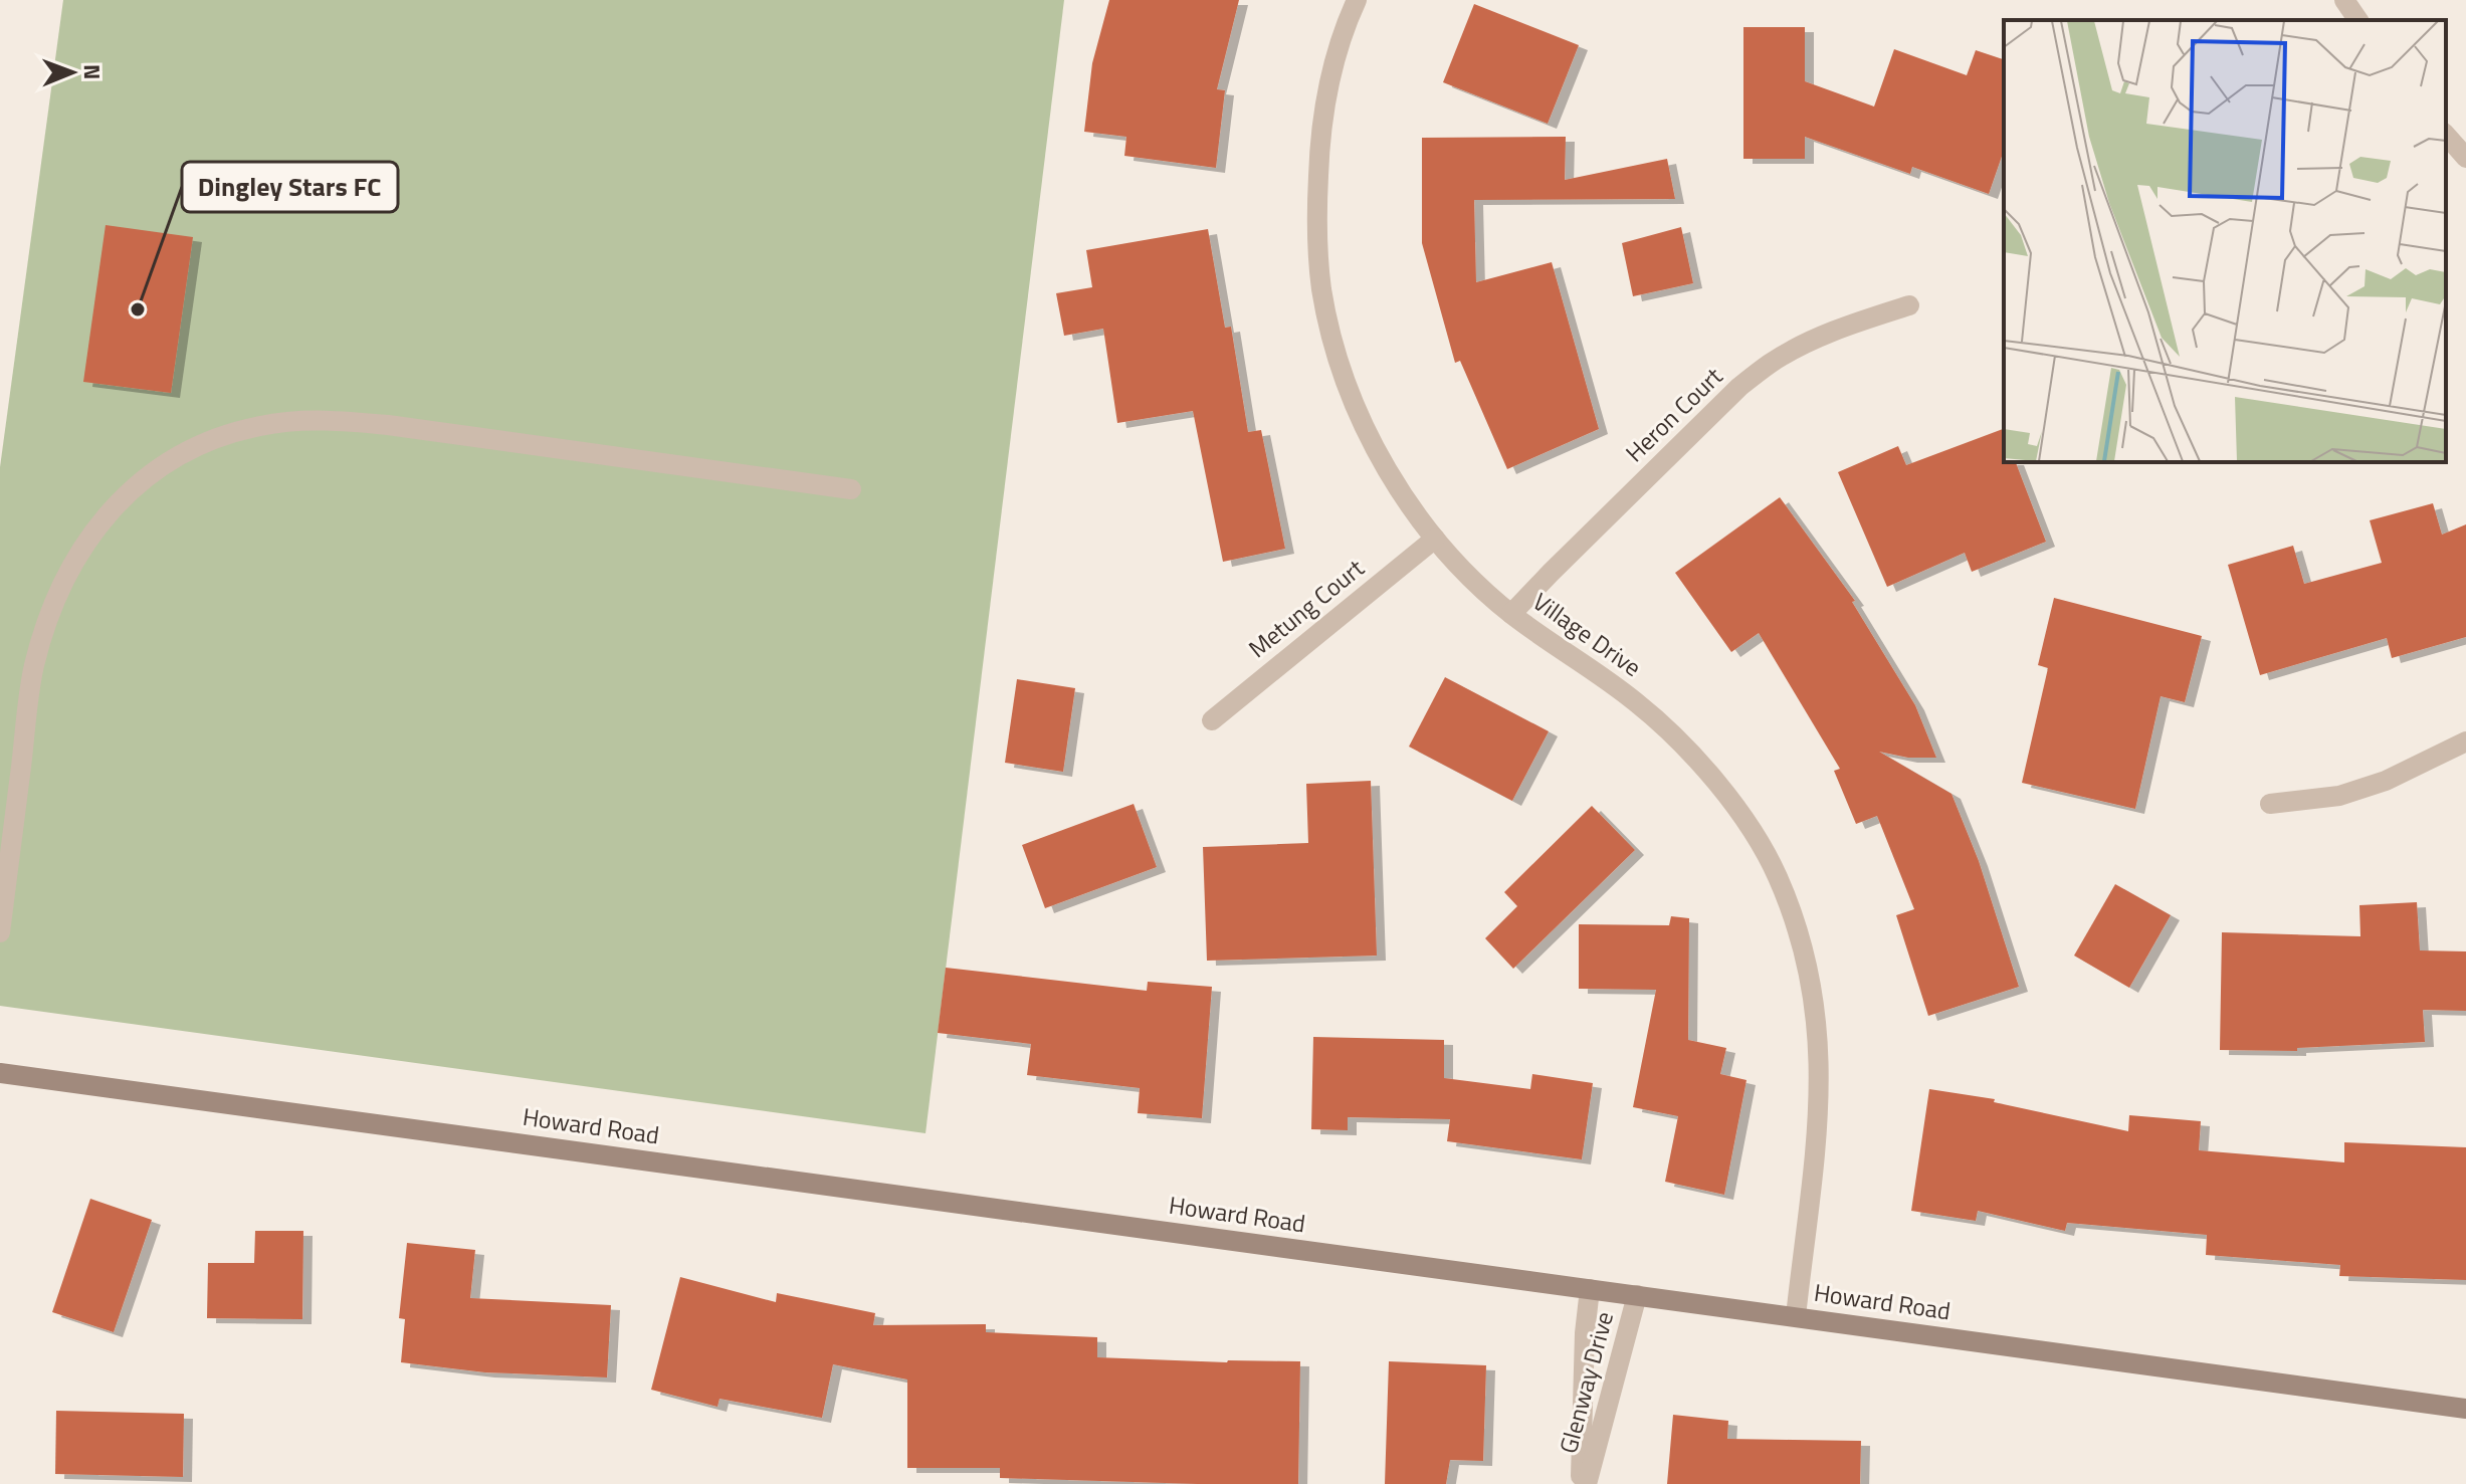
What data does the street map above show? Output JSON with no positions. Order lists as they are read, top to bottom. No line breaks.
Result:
{"streets":{"main road":["Howard Road"],"street":["Heron Court","Metung Court","Village Drive","Glenway Drive"]},"crossings":[["Heron Court","Village Drive"],["Metung Court","Village Drive"],["Village Drive","Howard Road"],["Howard Road","Glenway Drive"]],"places":["Dingley Stars FC"],"north":"right"}
